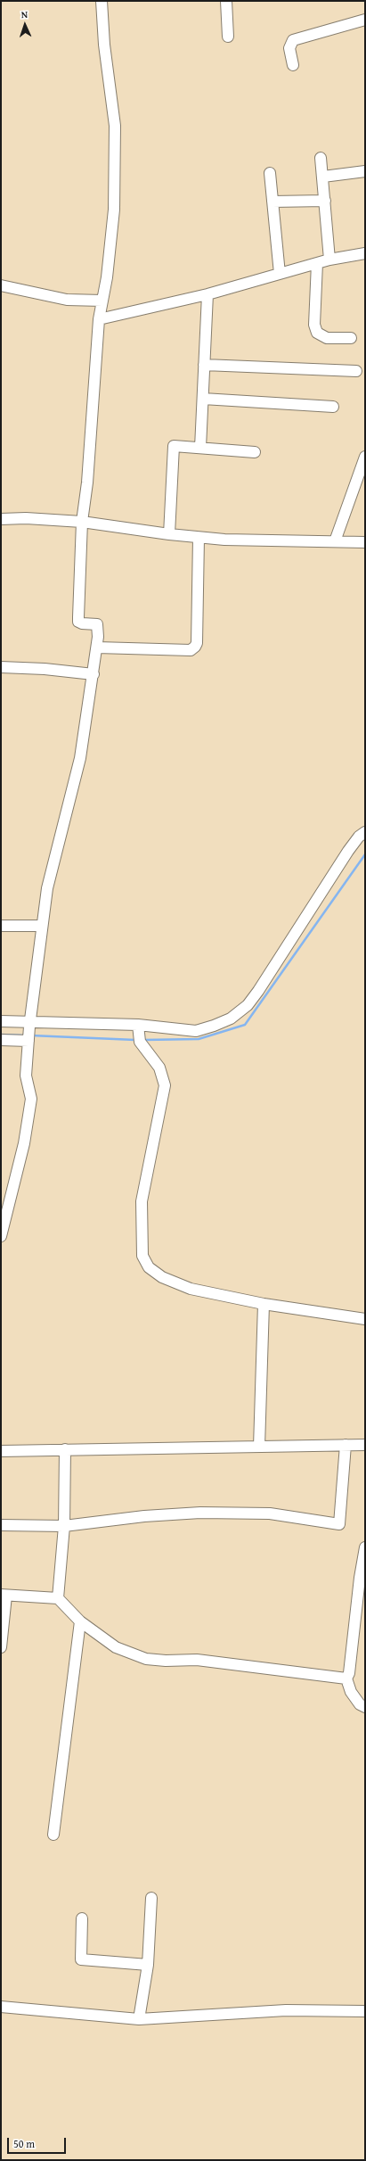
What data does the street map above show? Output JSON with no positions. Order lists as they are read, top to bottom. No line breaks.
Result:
{"scale_bar":"50 m","north":"top"}
